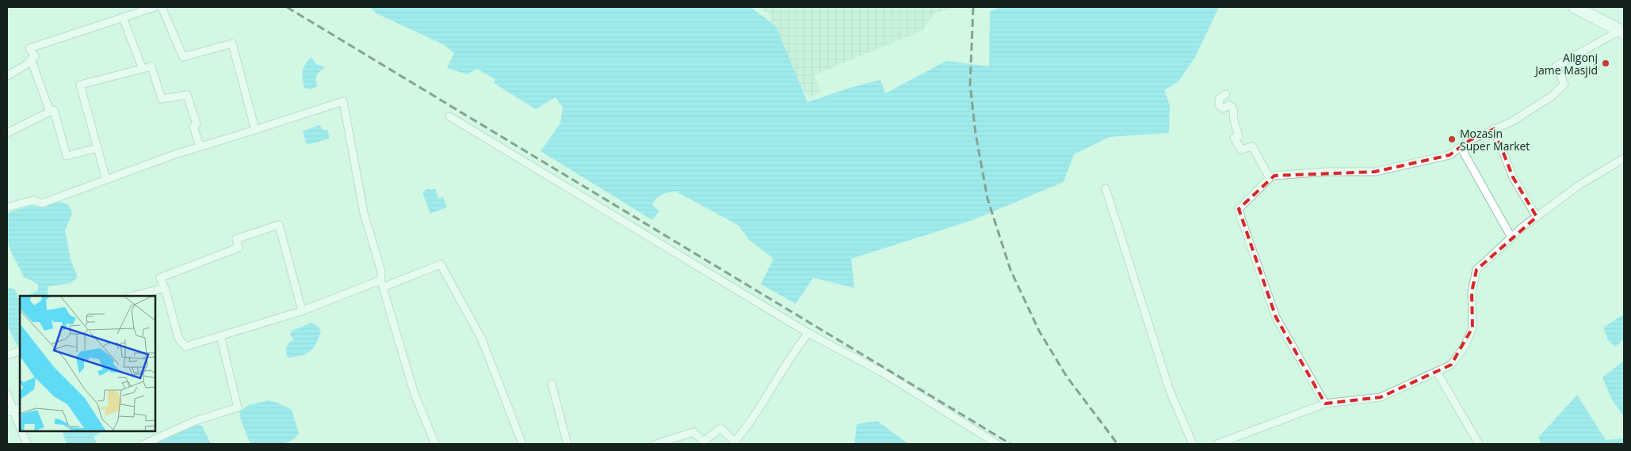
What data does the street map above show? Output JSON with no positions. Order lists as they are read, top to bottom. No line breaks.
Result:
{"places":["Aligonj Jame Masjid","Mozasin Super Market"]}
